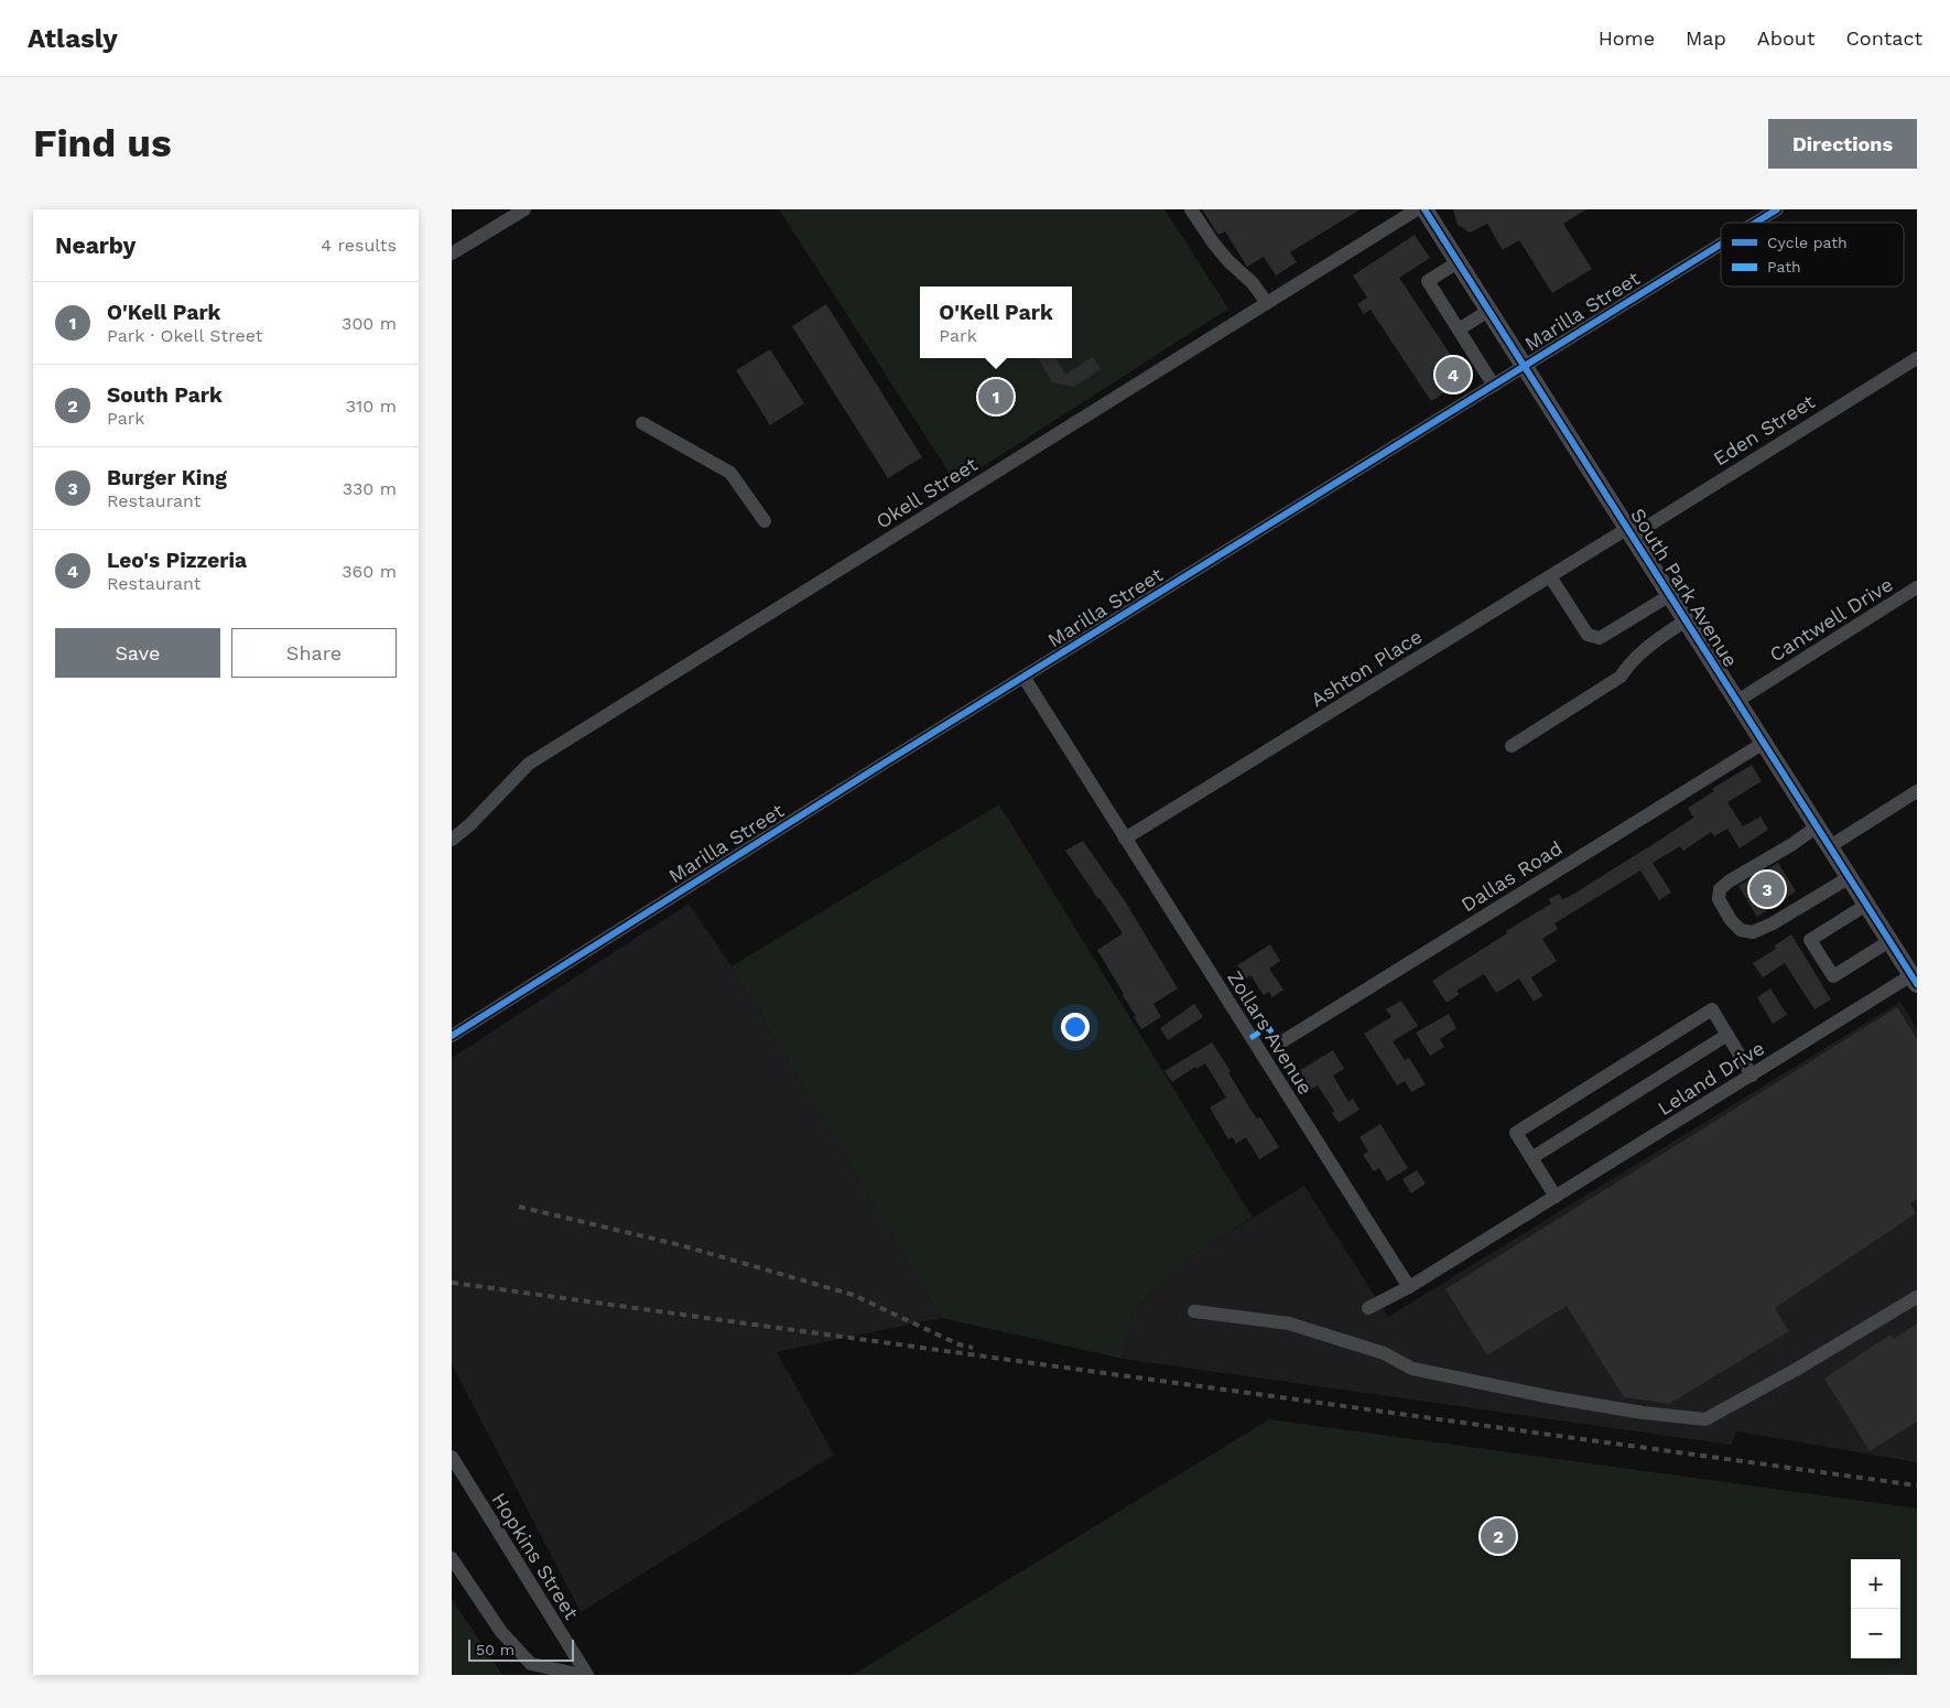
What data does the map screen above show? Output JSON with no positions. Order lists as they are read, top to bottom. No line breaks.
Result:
{"streets":{"main road":["South Park Avenue"],"street":["Marilla Street","Eden Street","Okell Street","Cantwell Drive","Ashton Place","Dallas Road","Zollars Avenue","Leland Drive","Hopkins Street"]},"crossings":[["Marilla Street","South Park Avenue"],["Marilla Street","Zollars Avenue"],["Eden Street","South Park Avenue"],["Eden Street","Ashton Place"],["South Park Avenue","Cantwell Drive"],["South Park Avenue","Ashton Place"],["South Park Avenue","Dallas Road"],["South Park Avenue","Leland Drive"],["Ashton Place","Zollars Avenue"],["Zollars Avenue","Leland Drive"]],"legend":["Cycle path","Path"],"scale_bar":"50 m","page":{"header":"Atlasly","nav":["Home","Map","About","Contact"],"buttons":["Directions",["Save","Share"]],"title":"Find us","heading":["Nearby","4 results"],"list":[{"mark":"1","name":"O'Kell Park","note":"Park · Okell Street","value":"300 m"},{"mark":"2","name":"South Park","note":"Park","value":"310 m"},{"mark":"3","name":"Burger King","note":"Restaurant","value":"330 m"},{"mark":"4","name":"Leo's Pizzeria","note":"Restaurant","value":"360 m"}],"popup":["O'Kell Park","Park"],"pins":["4","1","3","2"],"map_buttons":["+","−"],"scale":"50 m"}}
